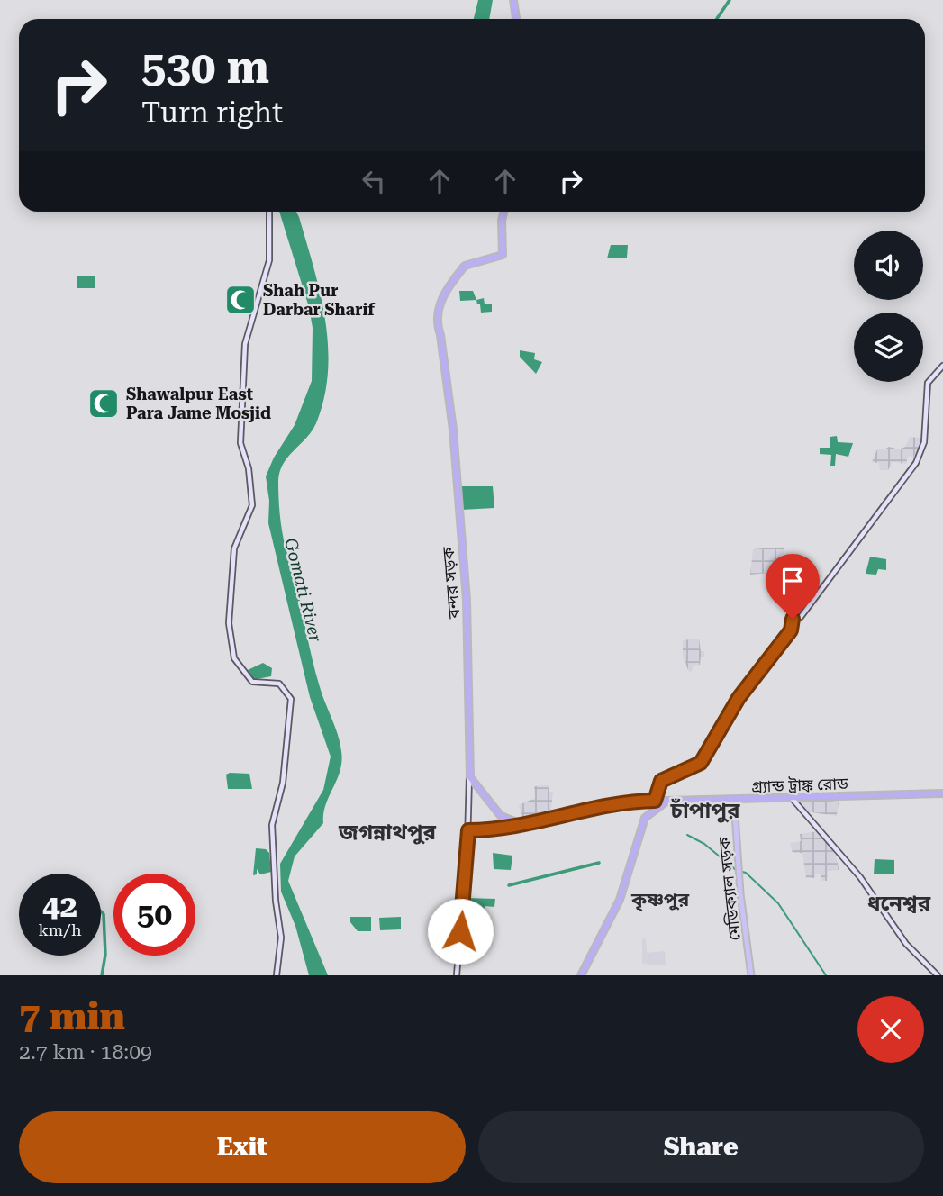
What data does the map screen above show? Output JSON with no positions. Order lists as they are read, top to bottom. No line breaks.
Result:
{"streets":{"highway":["বন্দর সড়ক","গ্র্যান্ড ট্রাঙ্ক রোড"],"main road":["মেডিক্যাল সড়ক"]},"crossings":[["গ্র্যান্ড ট্রাঙ্ক রোড","মেডিক্যাল সড়ক"]],"districts":["চাঁপাপুর","জগন্নাথপুর","কৃষ্ণপুর","ধনেশ্বর"],"water":["Gomati River"],"places":{"mosque":["Shah Pur Darbar Sharif","Shawalpur East Para Jame Mosjid"]},"page":{"turn":["530 m","Turn right"],"speed":"42 km/h","limit":"50","heading":["7 min","2.7 km · 18:09"],"buttons":["Exit","Share"]}}
